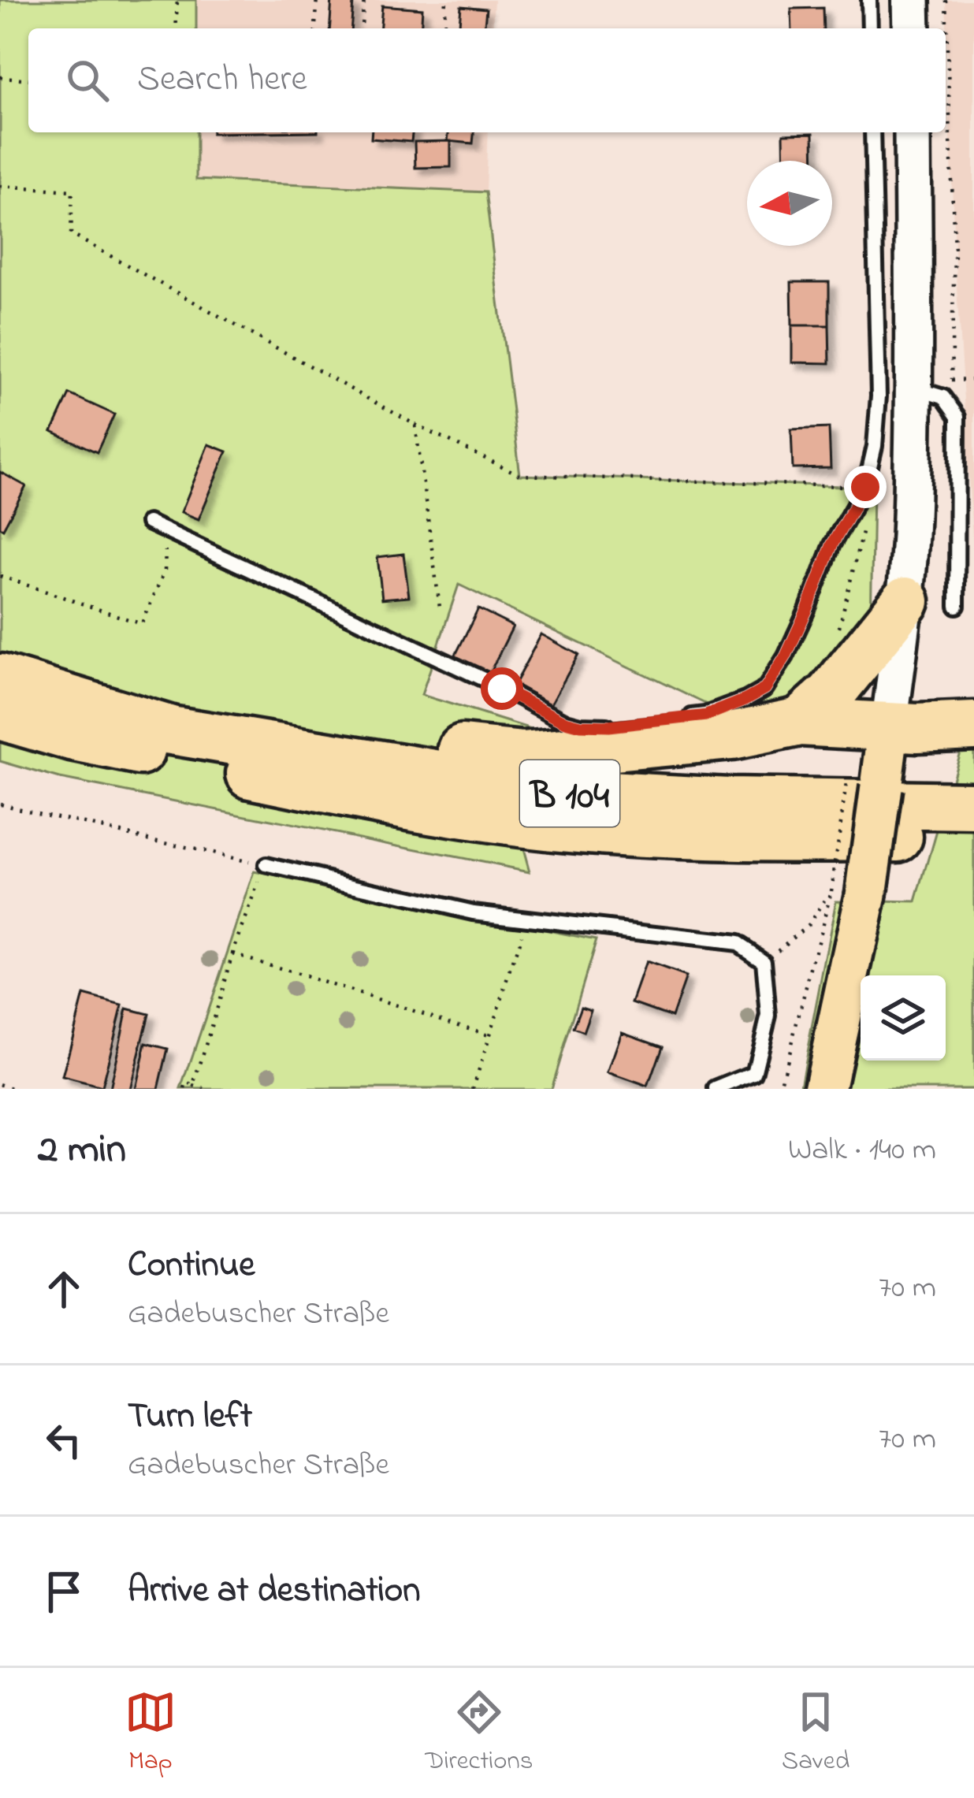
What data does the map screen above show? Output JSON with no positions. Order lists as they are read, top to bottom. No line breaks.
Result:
{"streets":{"highway":["B 104"]},"north":"left","page":{"search":"Search here","heading":["2 min","Walk · 140 m"],"list":[["Continue","Gadebuscher Straße","70 m"],["Turn left","Gadebuscher Straße","70 m"],"Arrive at destination"],"nav":["Map","Directions","Saved"]}}
